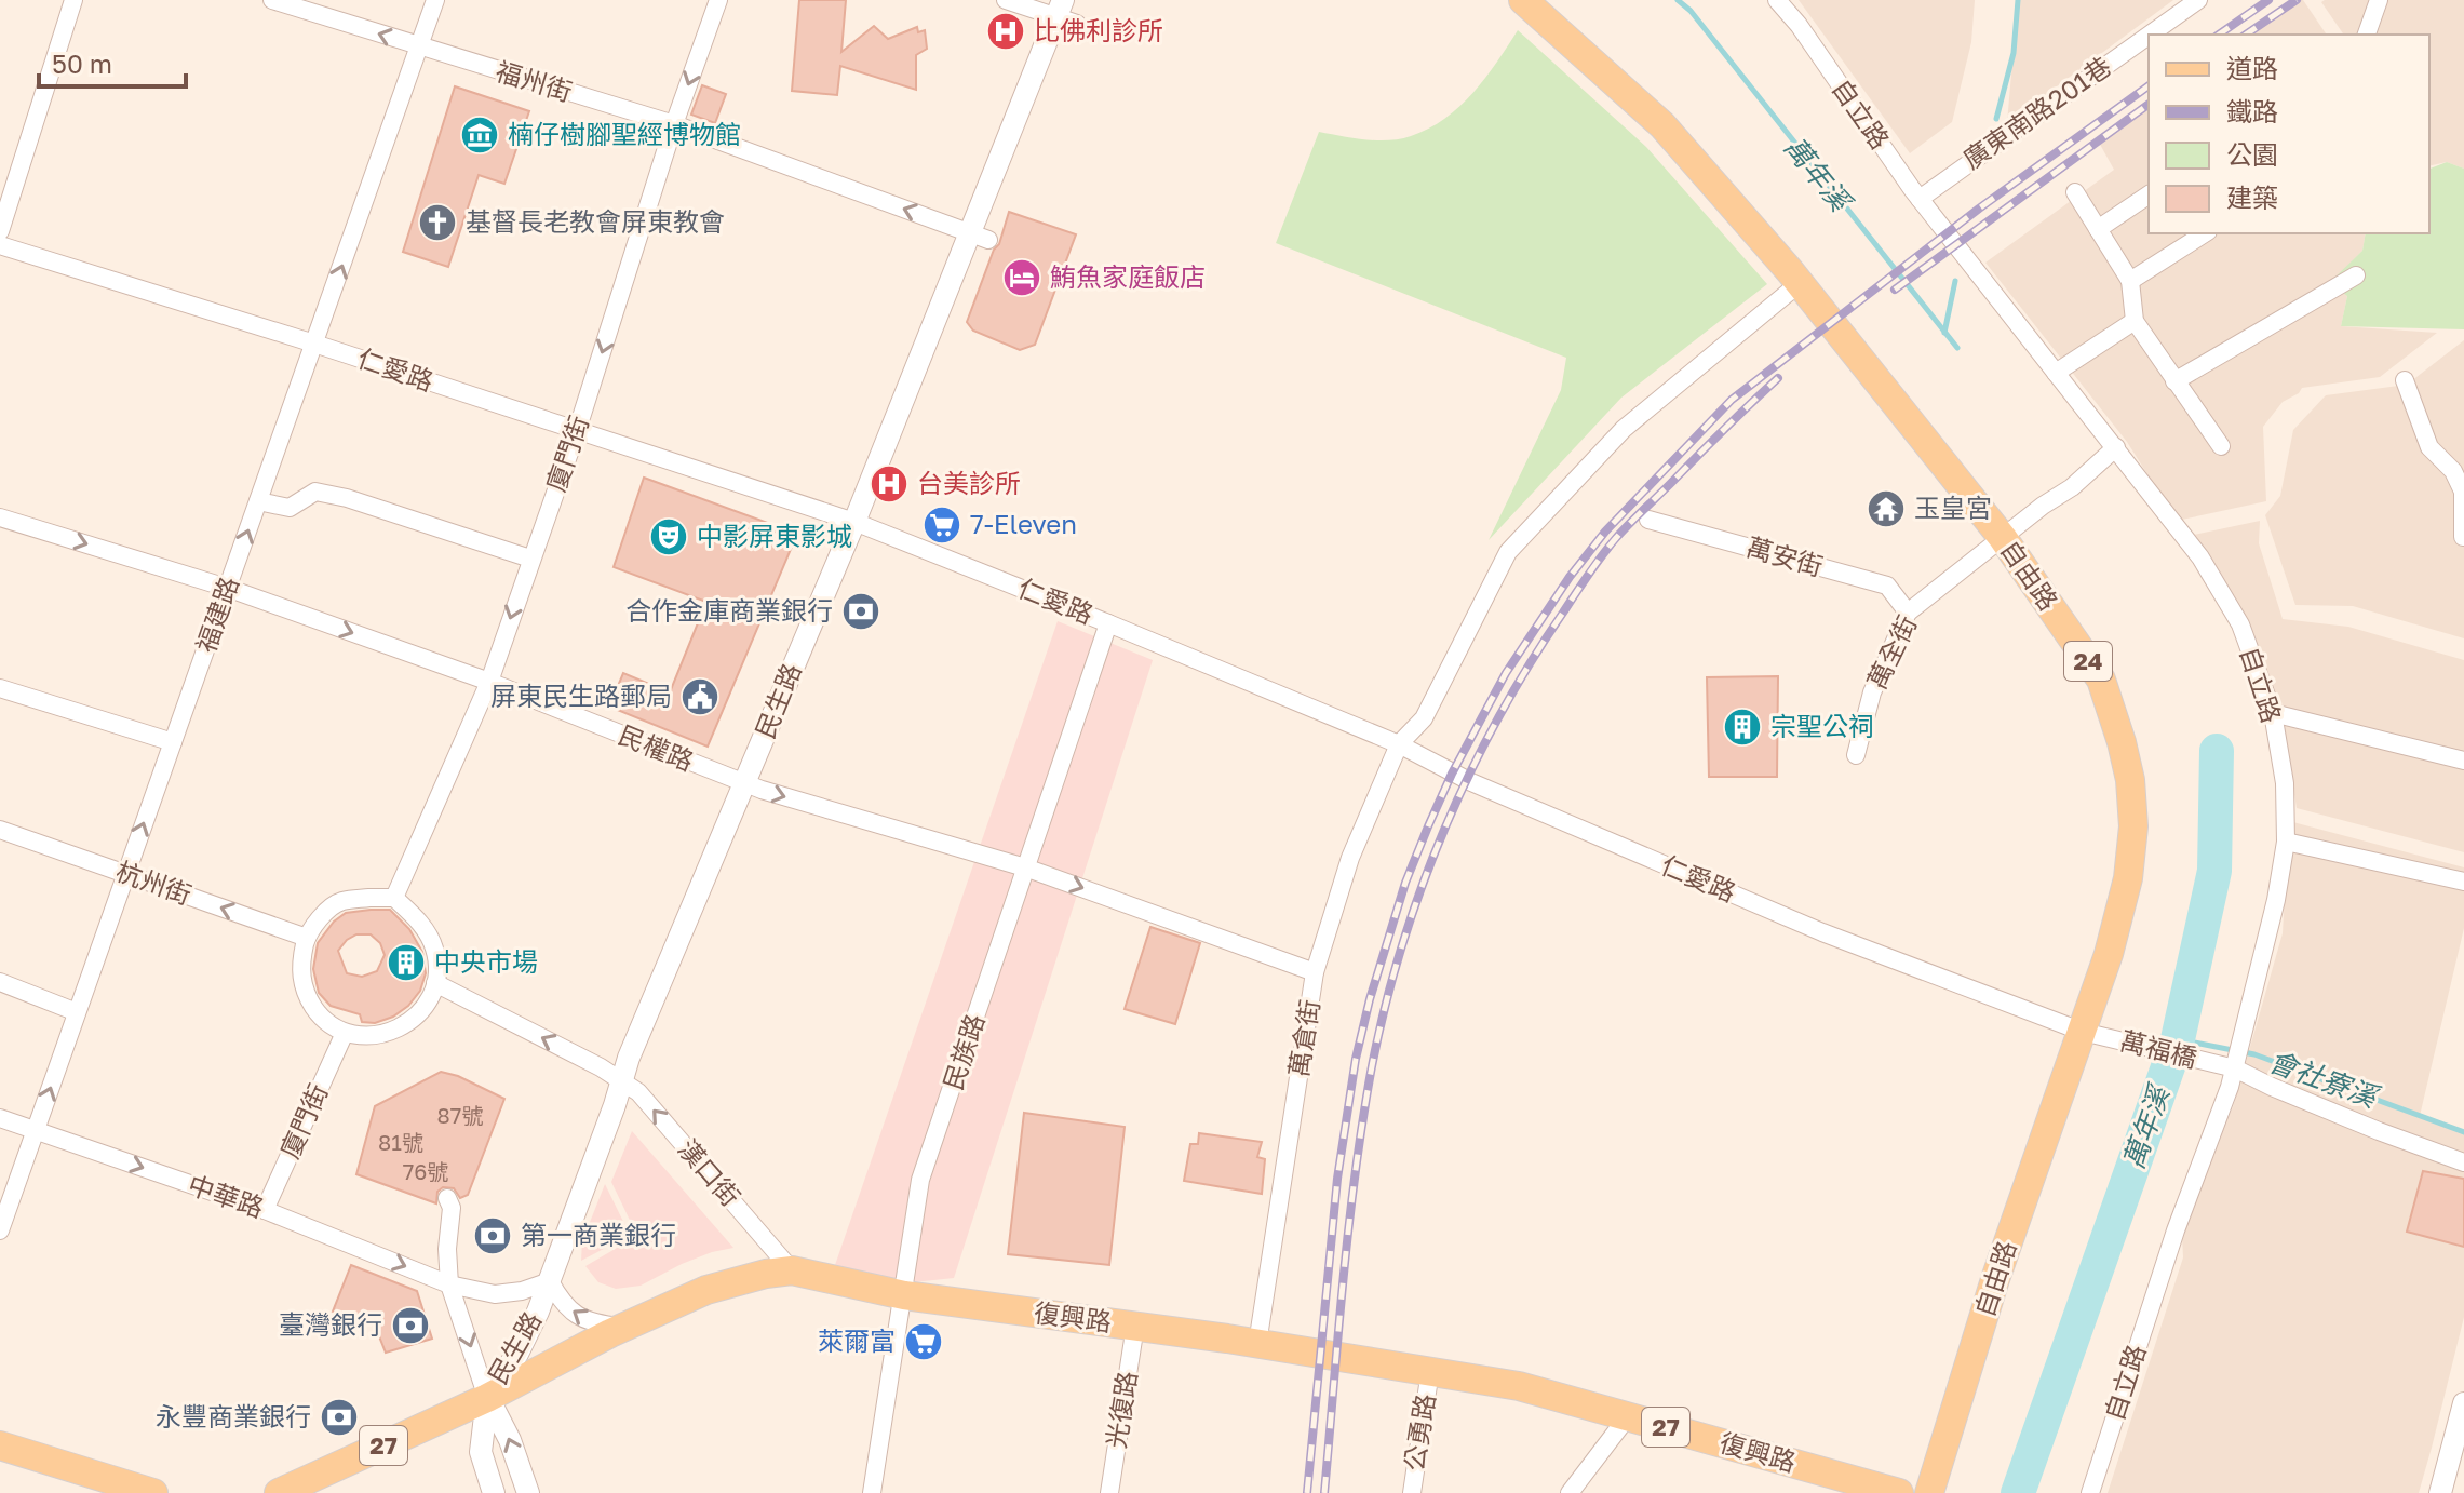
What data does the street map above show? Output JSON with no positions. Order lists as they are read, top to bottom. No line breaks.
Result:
{"streets":{"main road":["自由路","24","復興路","27"],"street":["福州街","廣東南路201巷","自立路","仁愛路","廈門街","萬安街","福建路","萬全街","民生路","民權路","杭州街","萬倉街","萬福橋","民族路","漢口街","中華路","光復路","公勇路"]},"crossings":[["福州街","廈門街"],["福州街","福建路"],["福州街","民生路"],["廣東南路201巷","自立路"],["自立路","萬全街"],["自立路","萬福橋"],["仁愛路","廈門街"],["仁愛路","自由路"],["仁愛路","福建路"],["仁愛路","民生路"],["仁愛路","萬倉街"],["仁愛路","萬福橋"],["仁愛路","民族路"],["廈門街","民權路"],["廈門街","杭州街"],["廈門街","中華路"],["萬安街","萬全街"],["自由路","萬全街"],["自由路","萬倉街"],["自由路","萬福橋"],["福建路","民權路"],["福建路","杭州街"],["福建路","中華路"],["民生路","民權路"],["民生路","漢口街"],["民生路","中華路"],["民生路","復興路"],["民權路","萬倉街"],["民權路","民族路"],["萬倉街","復興路"],["民族路","復興路"],["漢口街","復興路"],["復興路","光復路"],["復興路","公勇路"]],"one_way":["福州街","廈門街","福建路","民權路","杭州街","漢口街","中華路"],"water":["萬年溪","會社寮溪"],"places":{"hospital":["比佛利診所","台美診所"],"museum":["楠仔樹腳聖經博物館"],"church":["基督長老教會屏東教會"],"hotel":["鮪魚家庭飯店"],"temple":["玉皇宮"],"supermarket":["7-Eleven","萊爾富"],"theatre":["中影屏東影城"],"bank":["合作金庫商業銀行","第一商業銀行","臺灣銀行","永豐商業銀行"],"public building":["屏東民生路郵局"],"building":["宗聖公祠","中央市場"]},"house_numbers":["87號","81號","76號"],"legend":["道路","鐵路","公園","建築"],"scale_bar":"50 m"}
